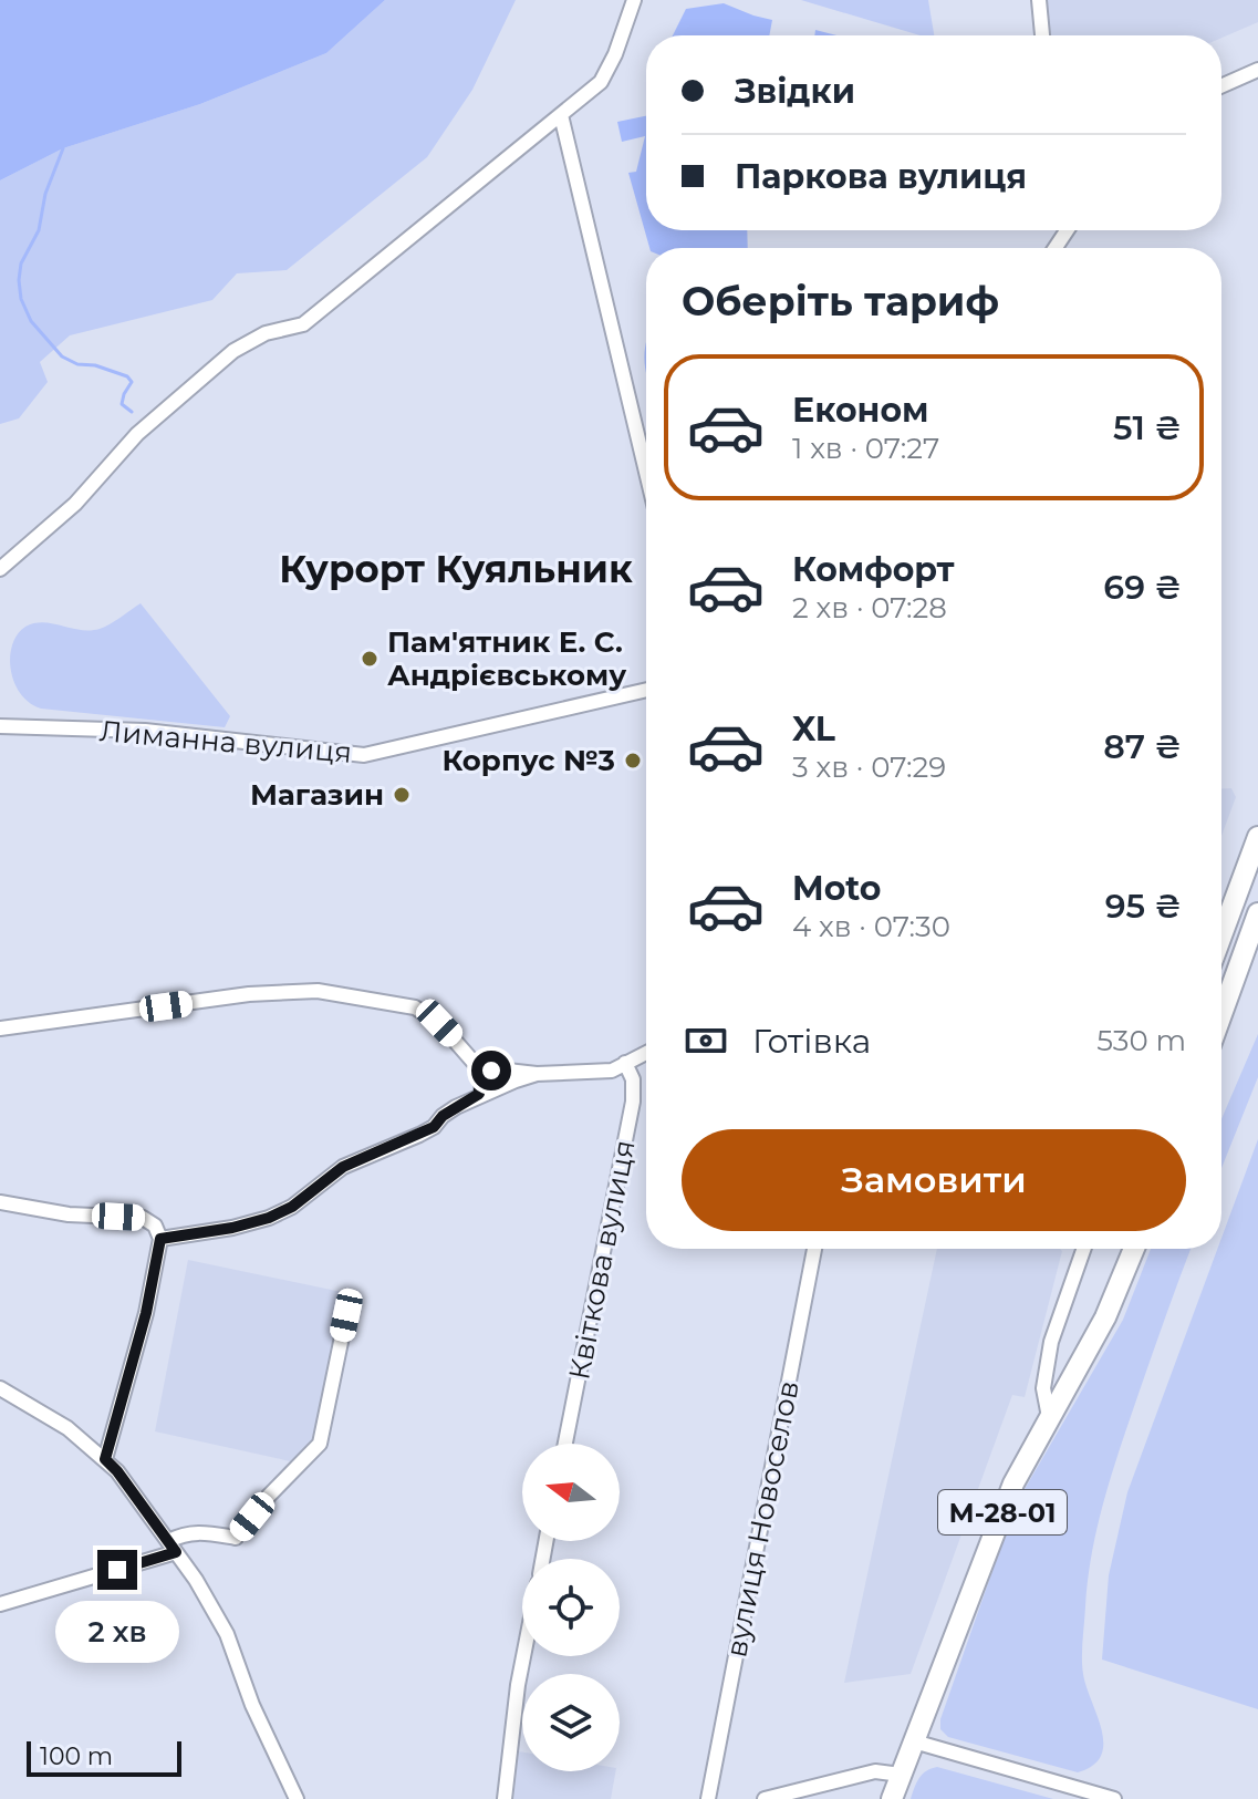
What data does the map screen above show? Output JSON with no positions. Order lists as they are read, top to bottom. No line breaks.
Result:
{"streets":{"highway":["М-28-01"],"street":["Лиманна вулиця","Квіткова вулиця","вулиця Новоселов"]},"districts":["Курорт Куяльник"],"places":["Пам'ятник Е. С. Андрієвському","Корпус №3","Магазин"],"scale_bar":"100 m","north":"left","page":{"banner":["Звідки","Паркова вулиця"],"heading":"Оберіть тариф","list":[{"name":"Економ","note":"1 хв · 07:27","value":"51 ₴"},{"name":"Комфорт","note":"2 хв · 07:28","value":"69 ₴"},{"name":"XL","note":"3 хв · 07:29","value":"87 ₴"},{"name":"Moto","note":"4 хв · 07:30","value":"95 ₴"}],"pay":["Готівка","530 m"],"buttons":"Замовити","bubble":"2 хв","scale":"100 m"}}
